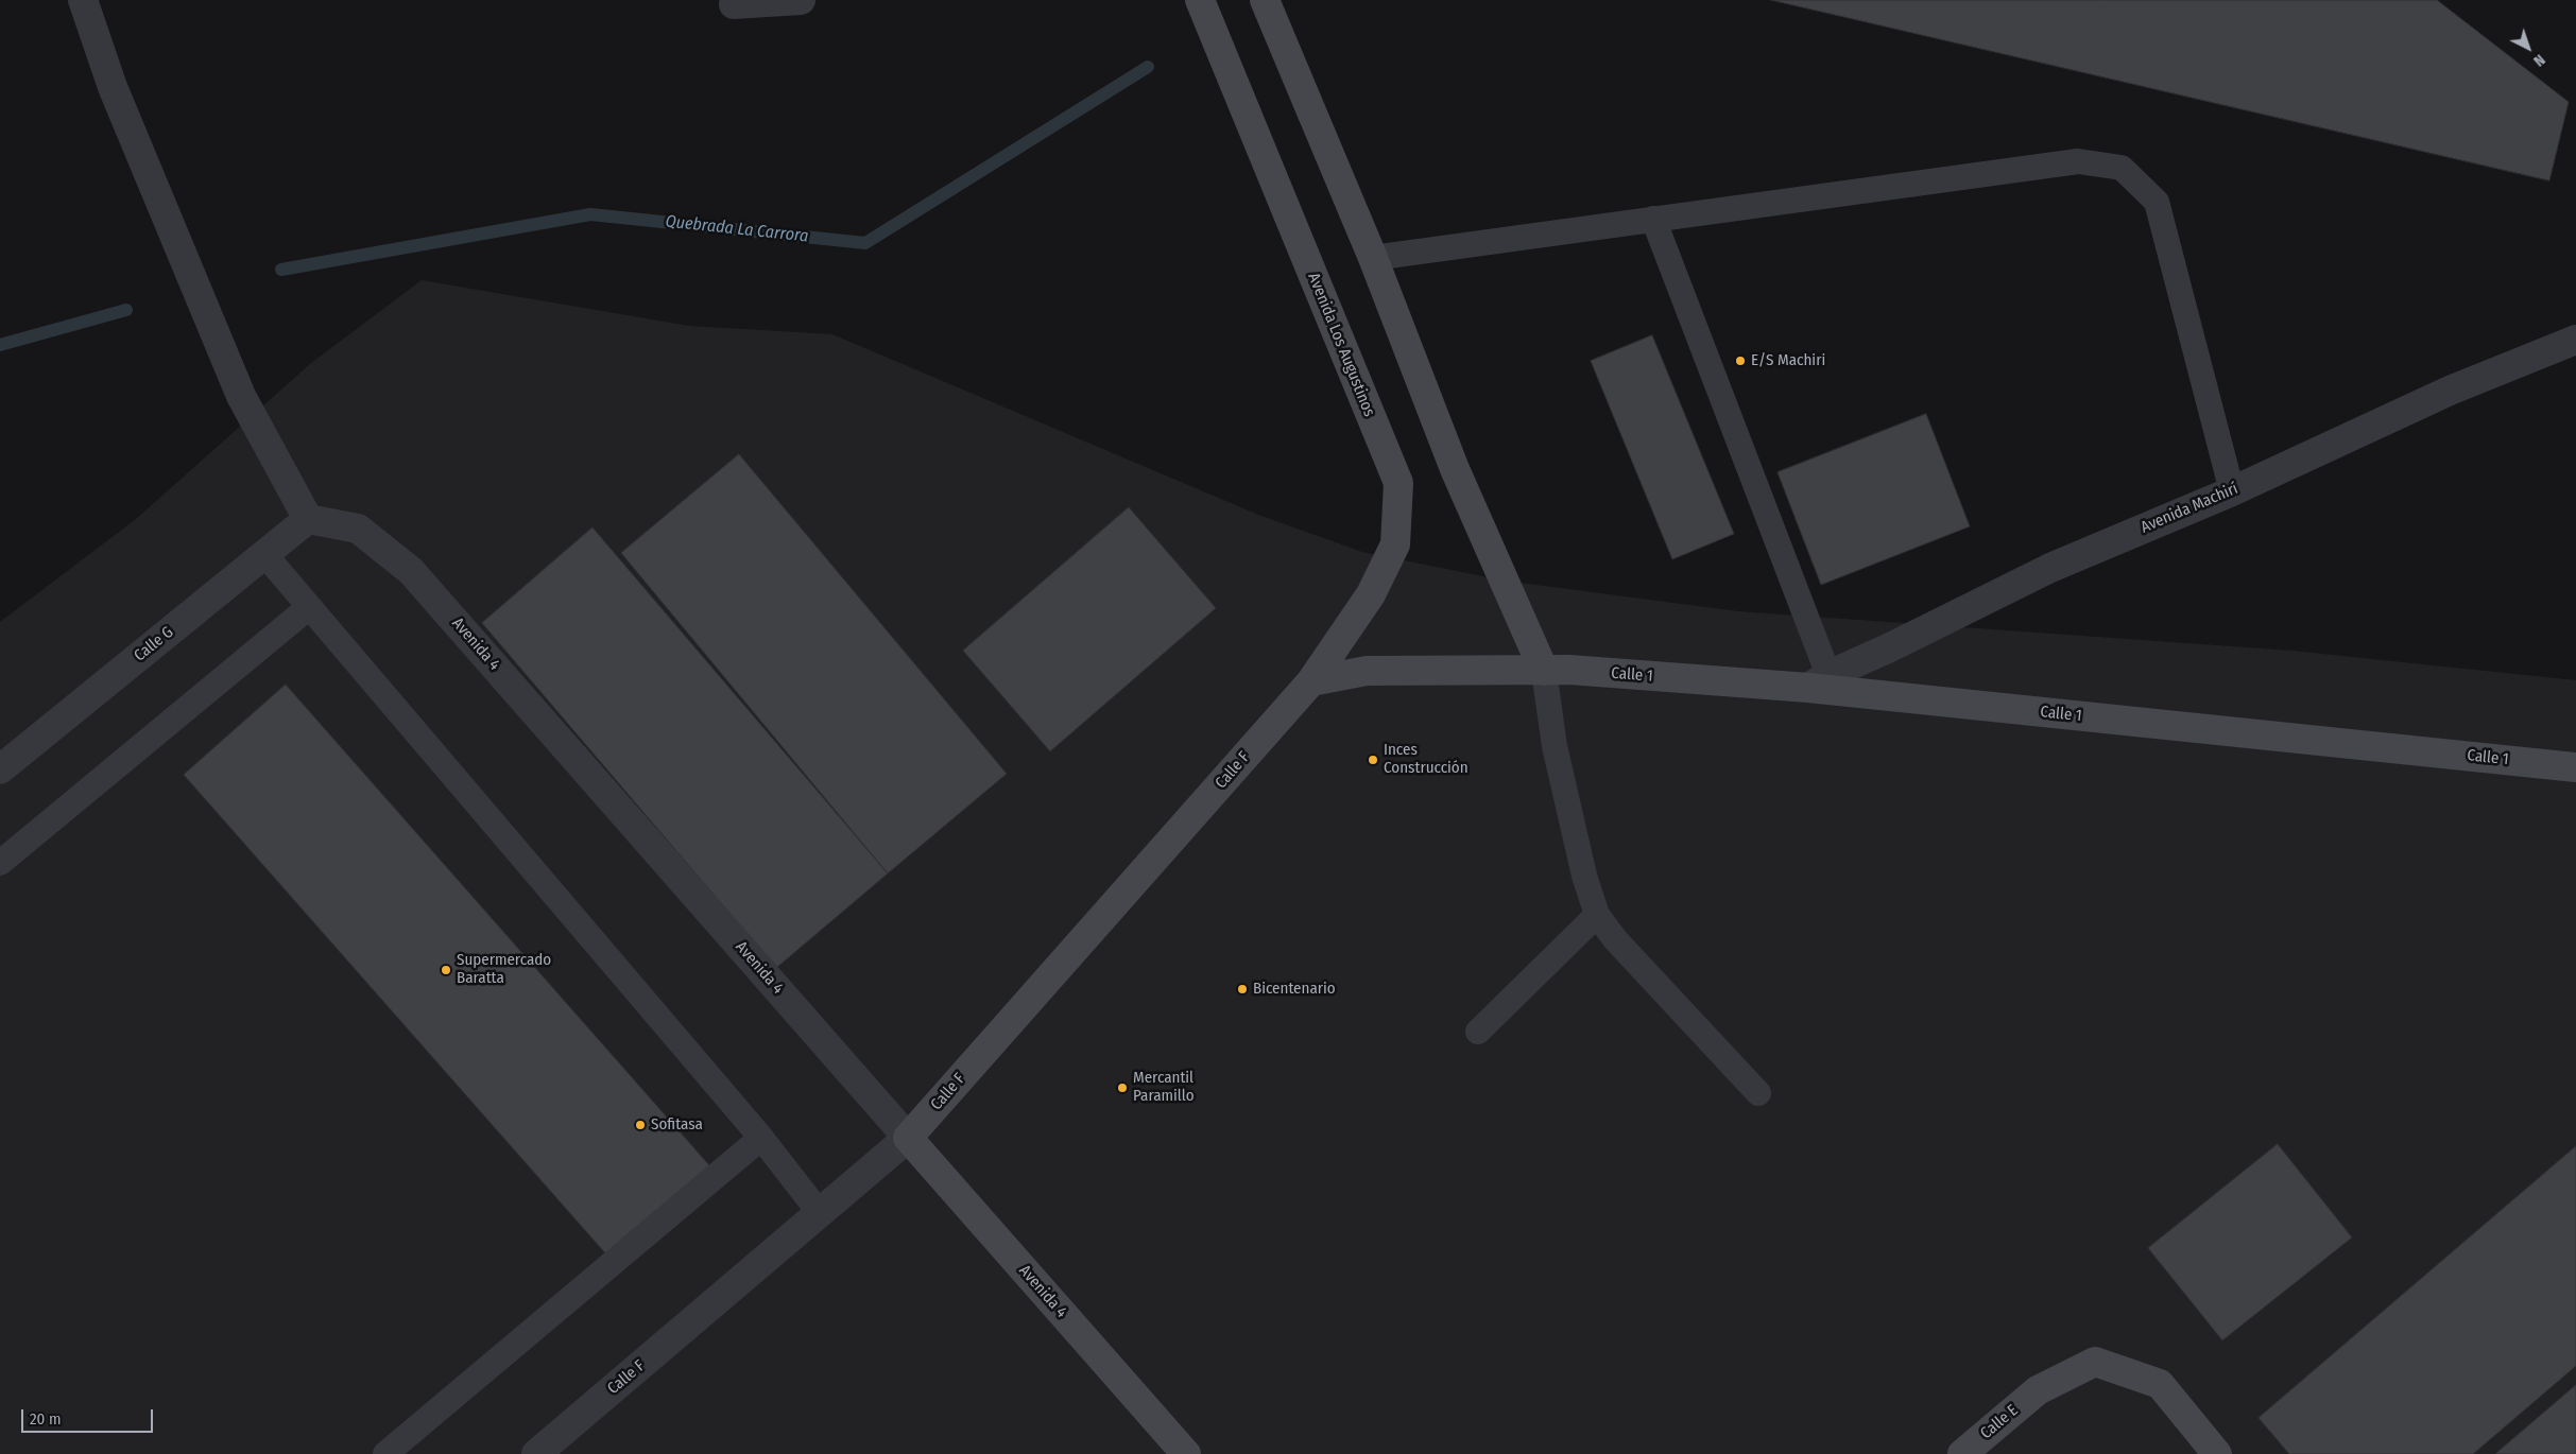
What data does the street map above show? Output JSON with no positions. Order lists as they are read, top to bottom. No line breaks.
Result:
{"streets":{"main road":["Avenida Los Augustinos","Avenida 4","Calle 1","Calle F","Calle E"],"street":["Avenida Machirí","Calle G"]},"crossings":[["Avenida Los Augustinos","Calle 1"],["Avenida Los Augustinos","Calle F"],["Avenida Machirí","Calle 1"],["Calle G","Avenida 4"],["Avenida 4","Calle F"],["Calle 1","Calle F"]],"water":["Quebrada La Carrora"],"places":["E/S Machiri","Inces Construcción","Supermercado Baratta","Bicentenario","Mercantil Paramillo","Sofitasa"],"scale_bar":"20 m","north":"bottom right"}
